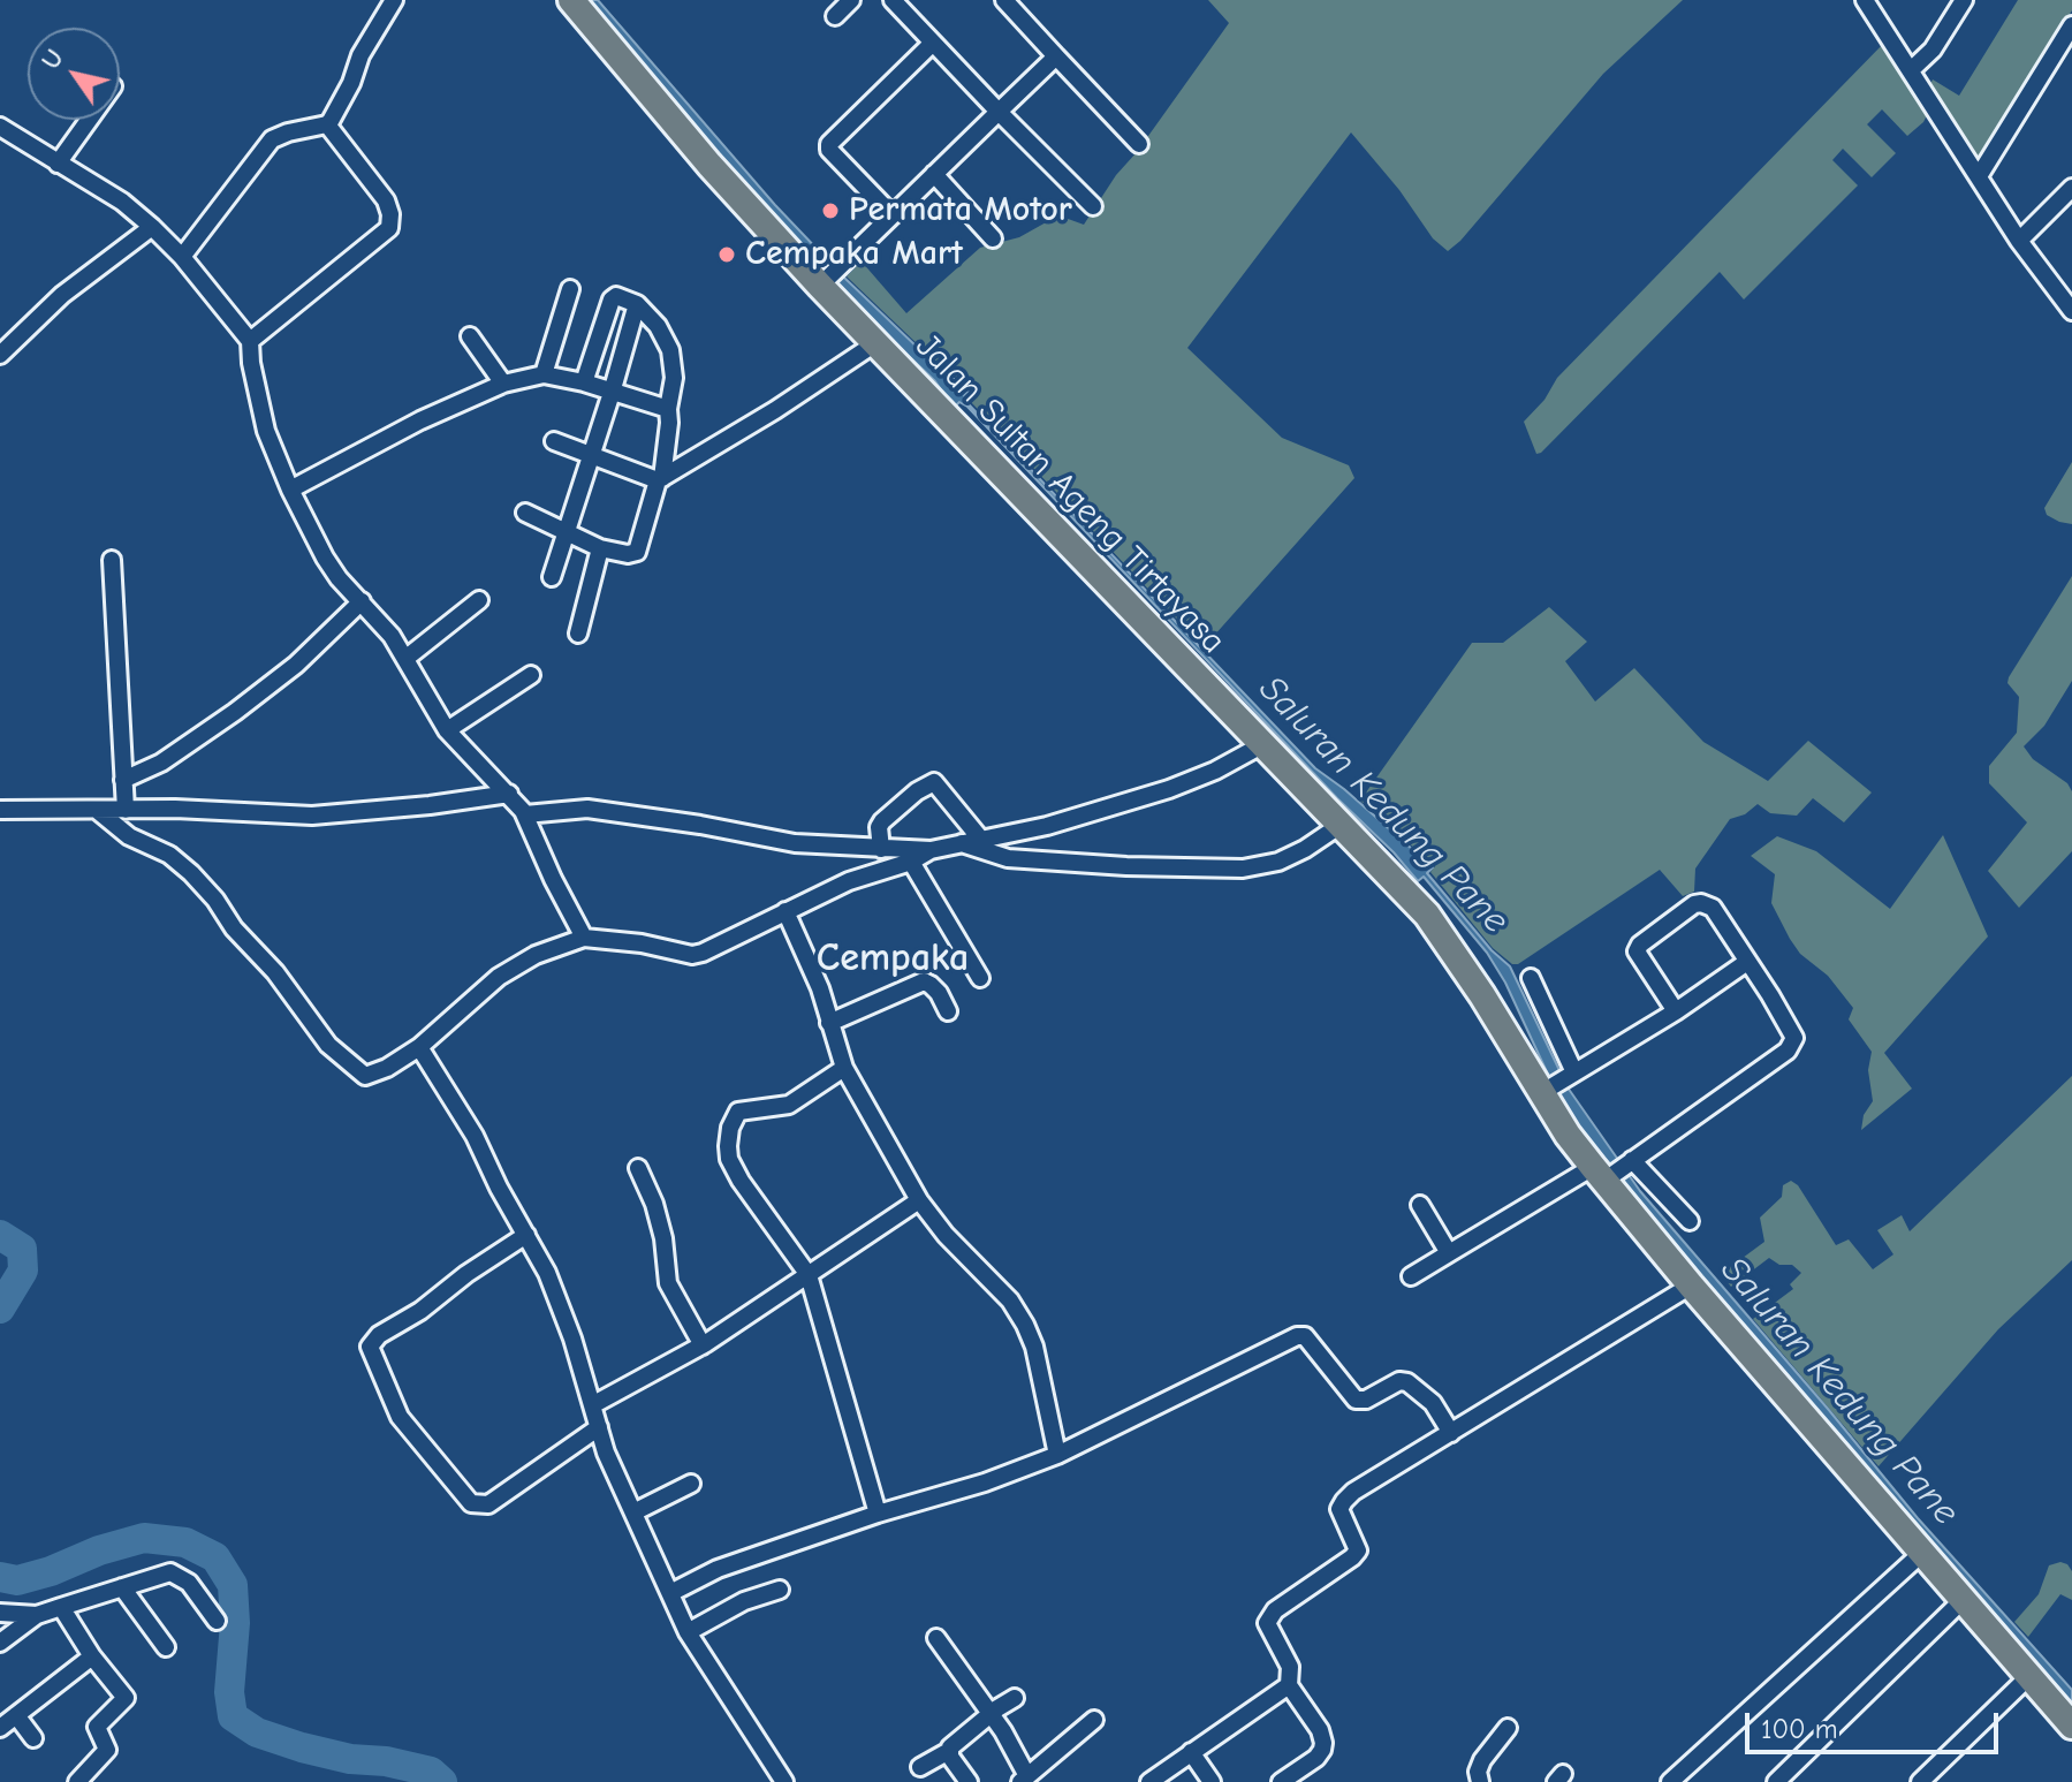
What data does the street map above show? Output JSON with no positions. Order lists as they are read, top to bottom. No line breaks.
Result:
{"streets":{"main road":["Jalan Sultan Ageng Tirtayasa"]},"districts":["Cempaka"],"water":["Saluran Kedung Pane"],"places":["Permata Motor","Cempaka Mart"],"scale_bar":"100 m","north":"top left"}
